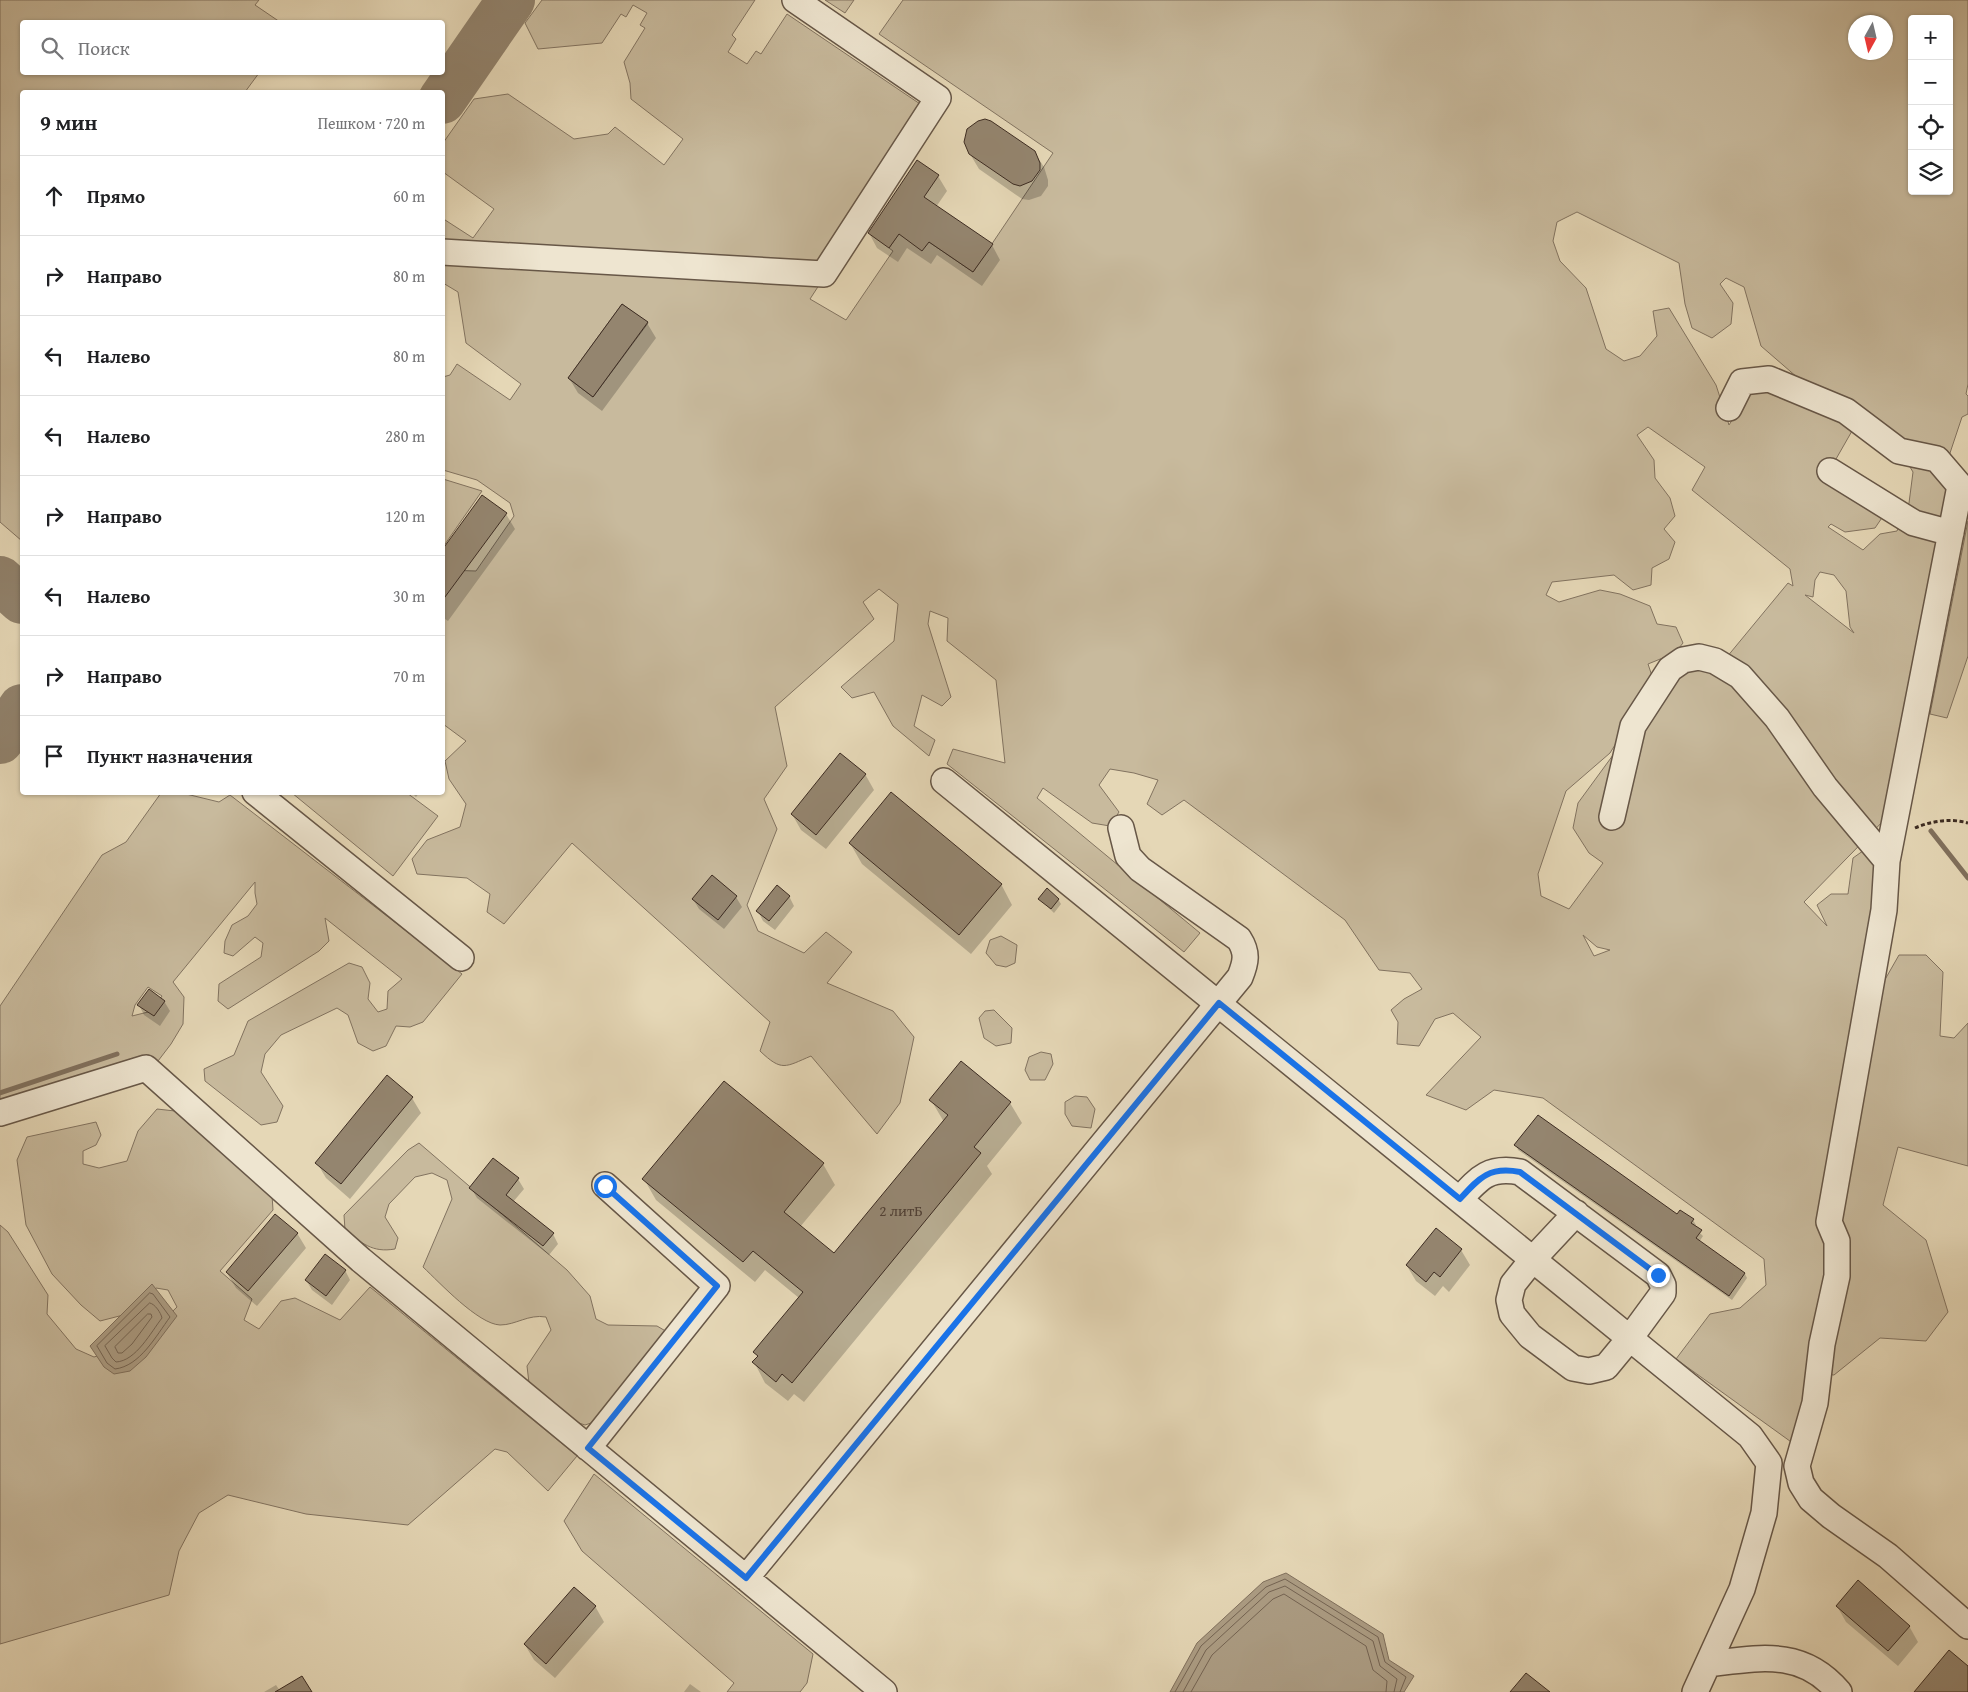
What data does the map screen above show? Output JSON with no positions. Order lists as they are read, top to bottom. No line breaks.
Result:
{"house_numbers":["2 литБ"],"north":"bottom","page":{"map_buttons":["+","−"],"search":"Поиск","heading":["9 мин","Пешком · 720 m"],"list":[["Прямо","60 m"],["Направо","80 m"],["Налево","80 m"],["Налево","280 m"],["Направо","120 m"],["Налево","30 m"],["Направо","70 m"],"Пункт назначения"]}}
